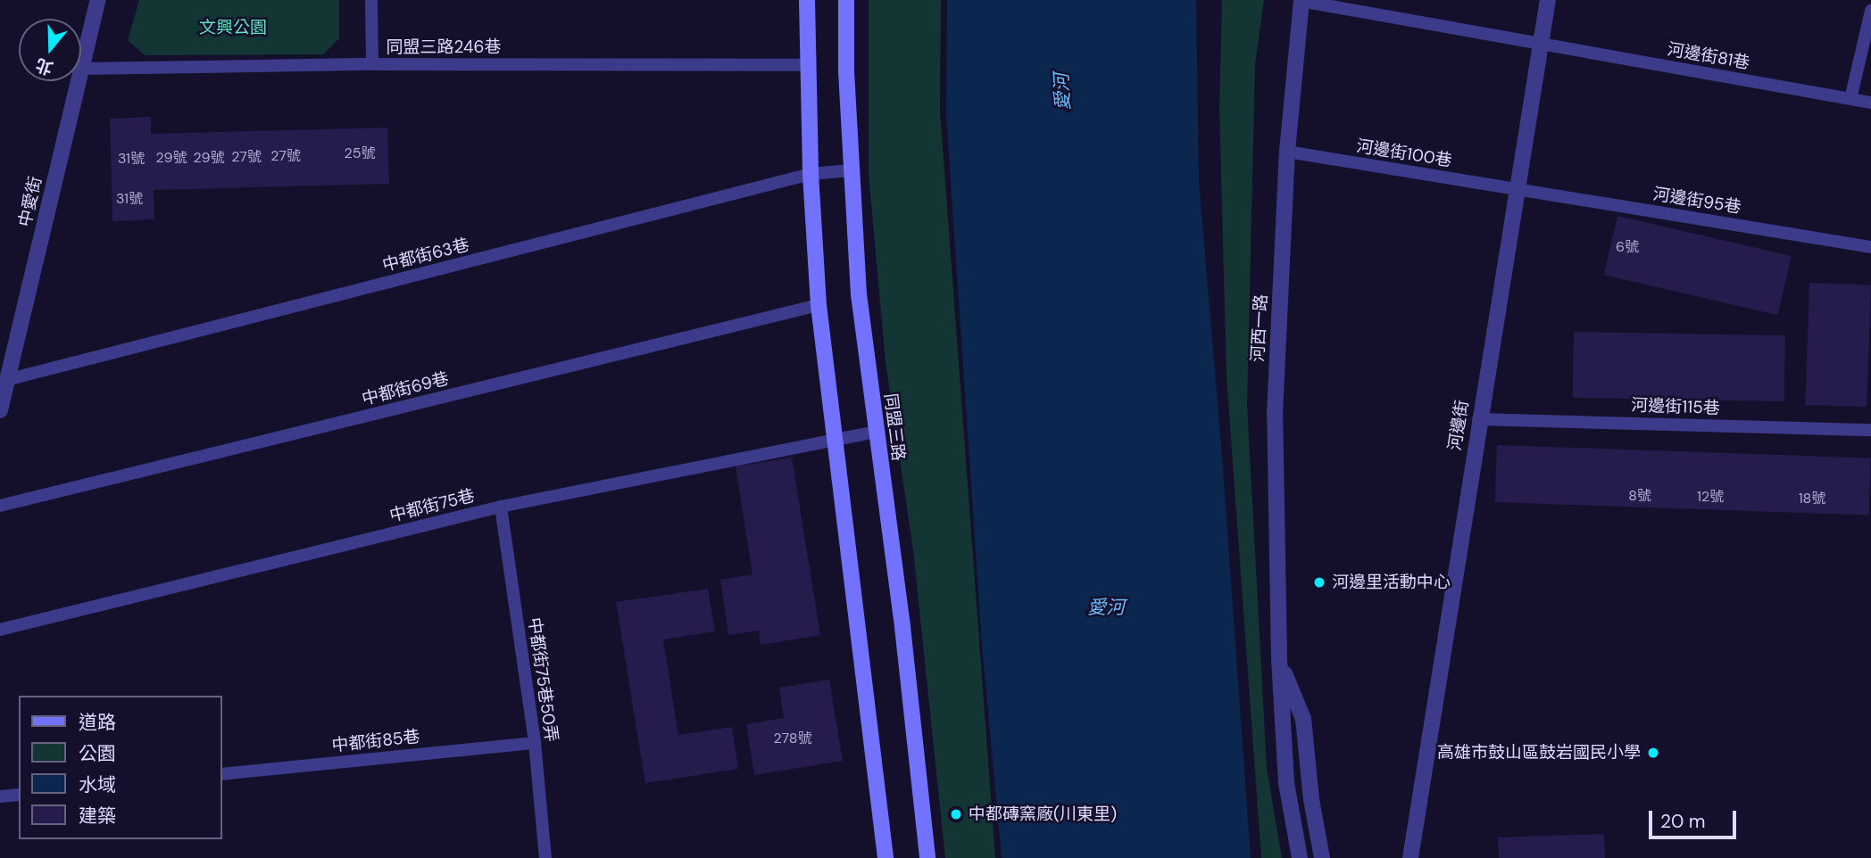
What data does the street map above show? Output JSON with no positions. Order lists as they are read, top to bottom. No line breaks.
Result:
{"streets":{"street":["中愛街","河西一路","河邊街","同盟三路"],"lane":["同盟三路246巷","河邊街81巷","河邊街100巷","河邊街95巷","中都街63巷","中都街69巷","河邊街115巷","中都街75巷","中都街75巷50弄","中都街85巷"]},"crossings":[["河邊街81巷","河西一路"],["河邊街81巷","河邊街"],["河邊街100巷","河邊街95巷"],["河邊街100巷","河西一路"],["河邊街100巷","河邊街"],["河邊街95巷","河邊街"],["中愛街","中都街63巷"],["中都街63巷","同盟三路"],["河邊街115巷","河邊街"],["同盟三路","中都街75巷"],["中都街75巷","中都街75巷50弄"],["中都街75巷50弄","中都街85巷"]],"water":["愛河"],"parks":["文興公園"],"places":["河邊里活動中心","高雄市鼓山區鼓岩國民小學","中都磚窯廠(川東里)"],"house_numbers":["25號","27號","27號","29號","29號","31號","31號","6號","8號","12號","18號","278號"],"legend":["道路","公園","水域","建築"],"scale_bar":"20 m","north":"bottom"}
